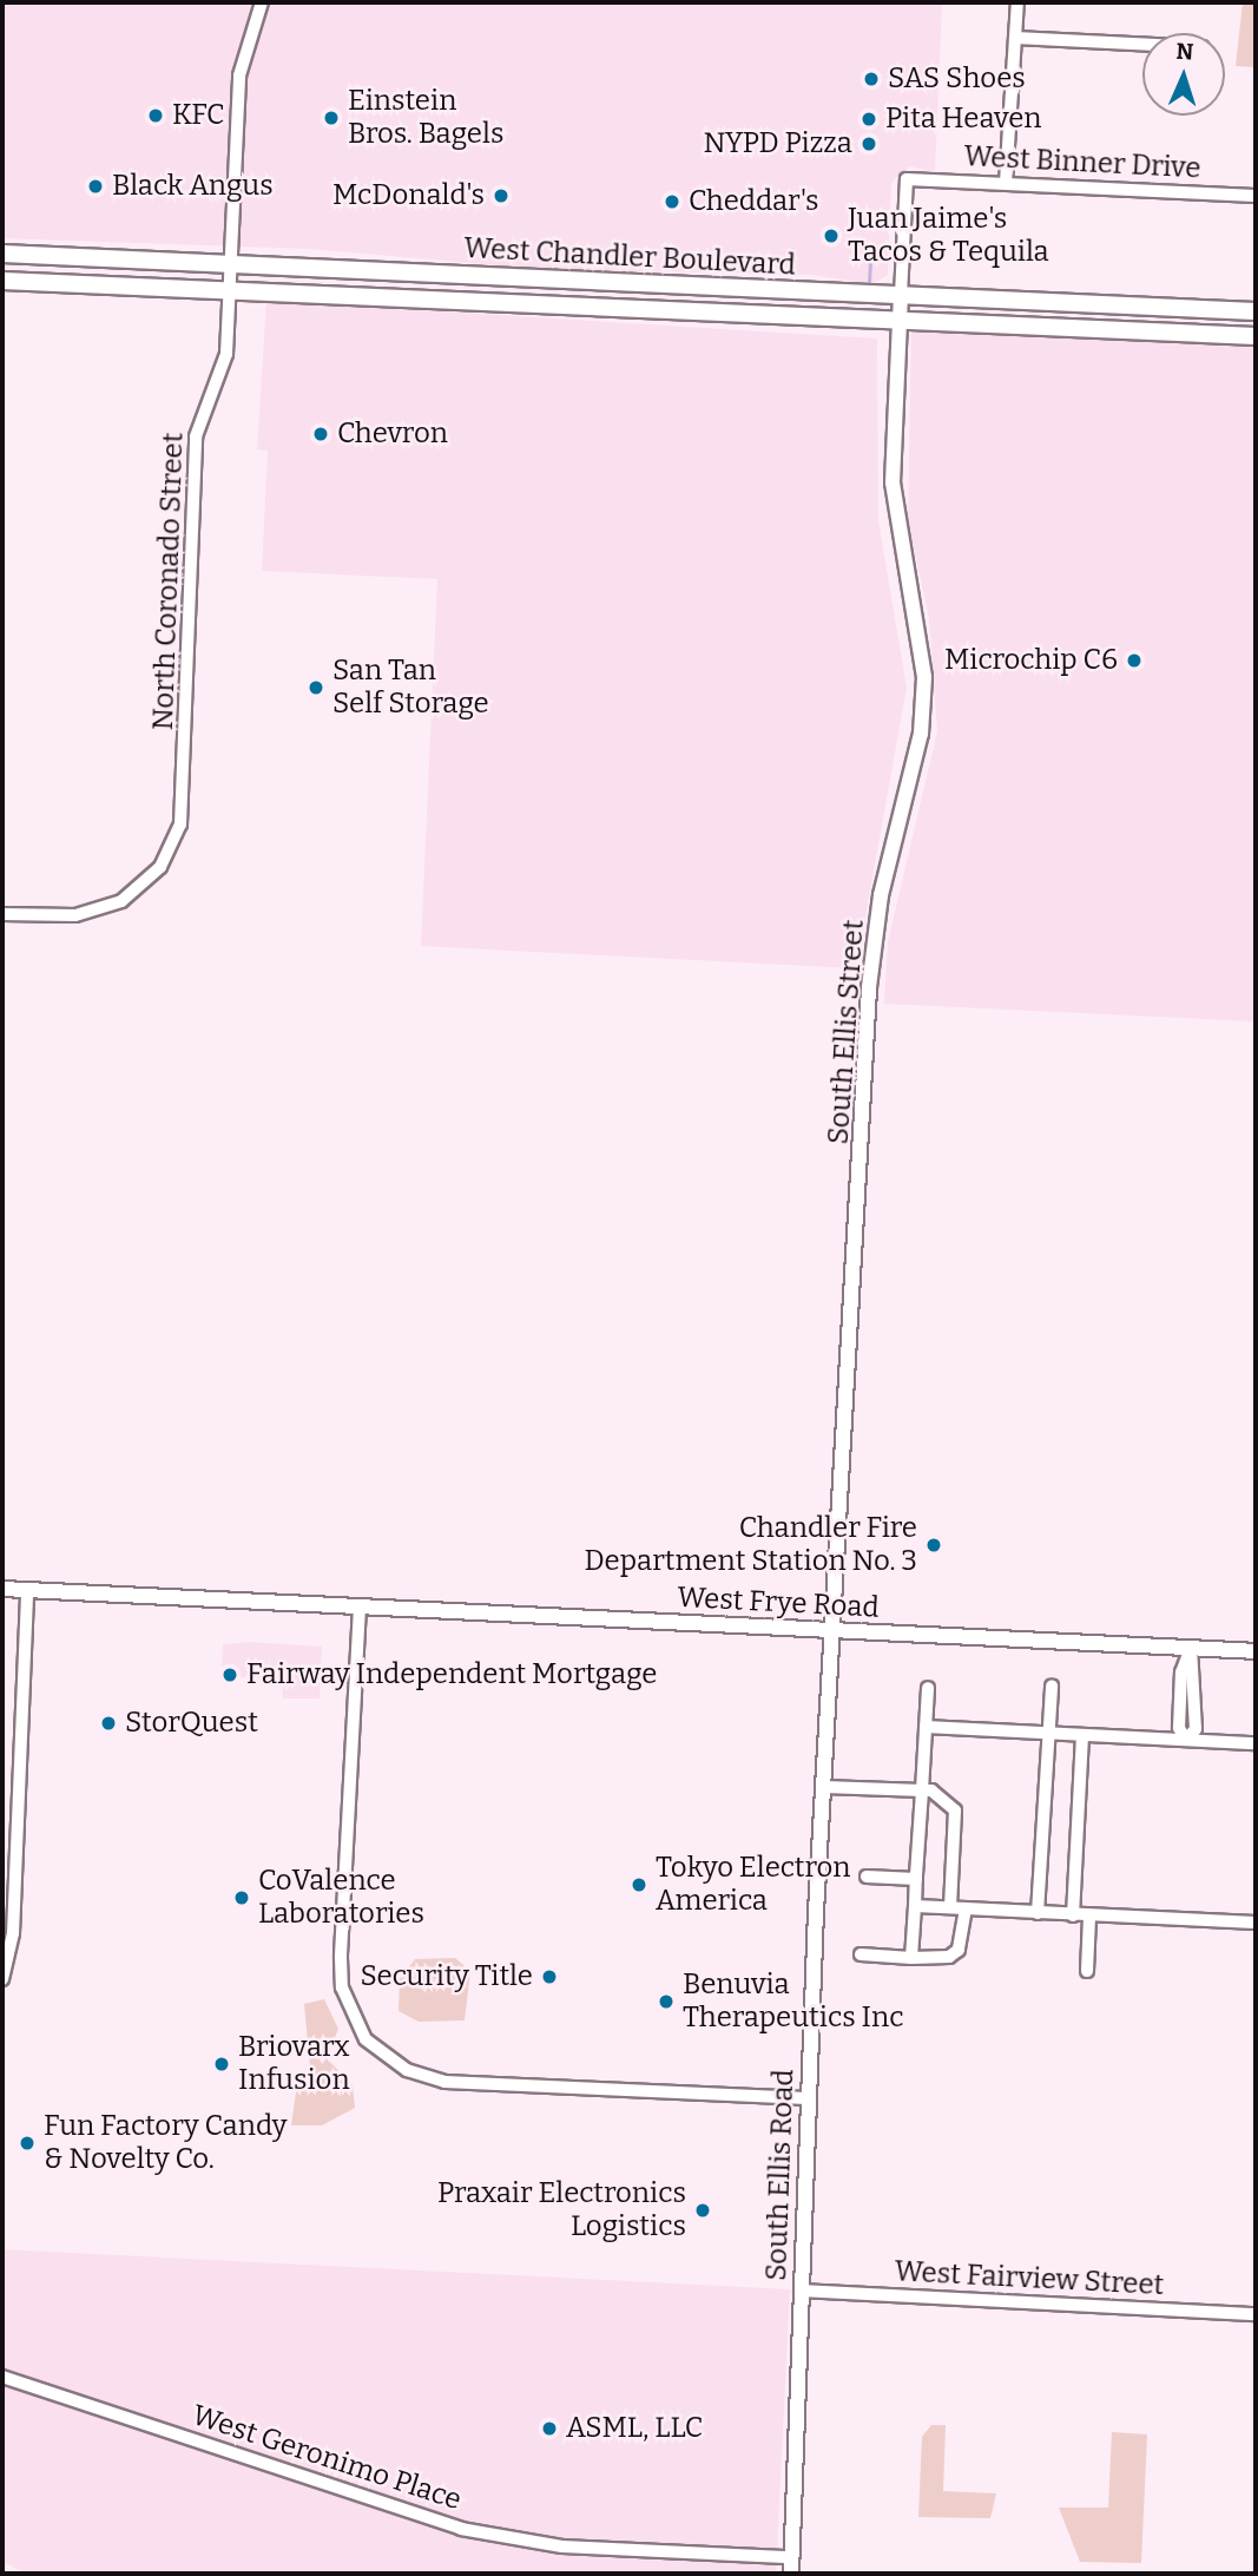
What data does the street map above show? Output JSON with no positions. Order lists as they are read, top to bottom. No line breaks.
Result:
{"streets":{"main road":["West Chandler Boulevard"],"street":["West Binner Drive","North Coronado Street","South Ellis Street","West Frye Road","South Ellis Road","West Fairview Street","West Geronimo Place"]},"crossings":[["West Binner Drive","West Chandler Boulevard"],["West Binner Drive","South Ellis Street"],["West Chandler Boulevard","North Coronado Street"],["West Chandler Boulevard","South Ellis Street"],["South Ellis Street","West Frye Road"],["South Ellis Street","South Ellis Road"],["West Frye Road","South Ellis Road"],["South Ellis Road","West Fairview Street"],["South Ellis Road","West Geronimo Place"]],"places":["SAS Shoes","KFC","Einstein Bros. Bagels","Pita Heaven","NYPD Pizza","Black Angus","McDonald's","Cheddar's","Juan Jaime's Tacos & Tequila","Chevron","Microchip C6","San Tan Self Storage","Chandler Fire Department Station No. 3","Fairway Independent Mortgage","StorQuest","Tokyo Electron America","CoValence Laboratories","Security Title","Benuvia Therapeutics Inc","Briovarx Infusion","Fun Factory Candy & Novelty Co.","Praxair Electronics Logistics","ASML, LLC"],"north":"top"}
